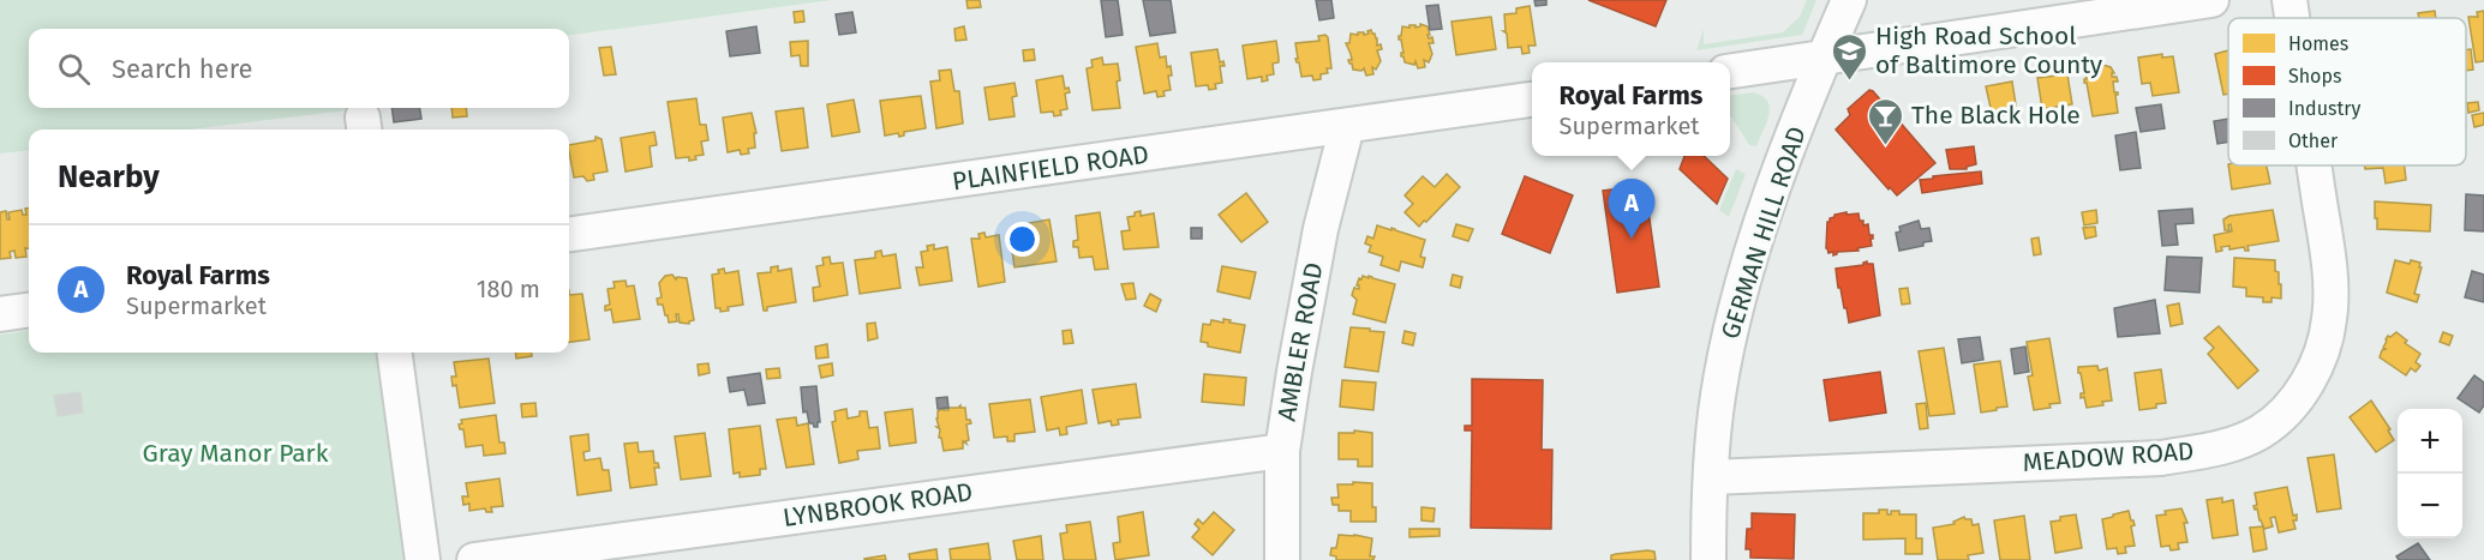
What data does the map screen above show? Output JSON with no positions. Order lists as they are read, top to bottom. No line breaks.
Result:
{"streets":{"street":["PLAINFIELD ROAD","GERMAN HILL ROAD","AMBLER ROAD","MEADOW ROAD","LYNBROOK ROAD"]},"crossings":[["PLAINFIELD ROAD","AMBLER ROAD"],["GERMAN HILL ROAD","MEADOW ROAD"],["AMBLER ROAD","LYNBROOK ROAD"]],"parks":["Gray Manor Park"],"places":{"school or university":["High Road School of Baltimore County"],"bar":["The Black Hole"]},"legend":["Homes","Shops","Industry","Other"],"page":{"search":"Search here","popup":["Royal Farms","Supermarket"],"heading":"Nearby","pins":"A","list":[{"mark":"A","name":"Royal Farms","note":"Supermarket","value":"180 m"}],"map_buttons":["+","−"]}}
